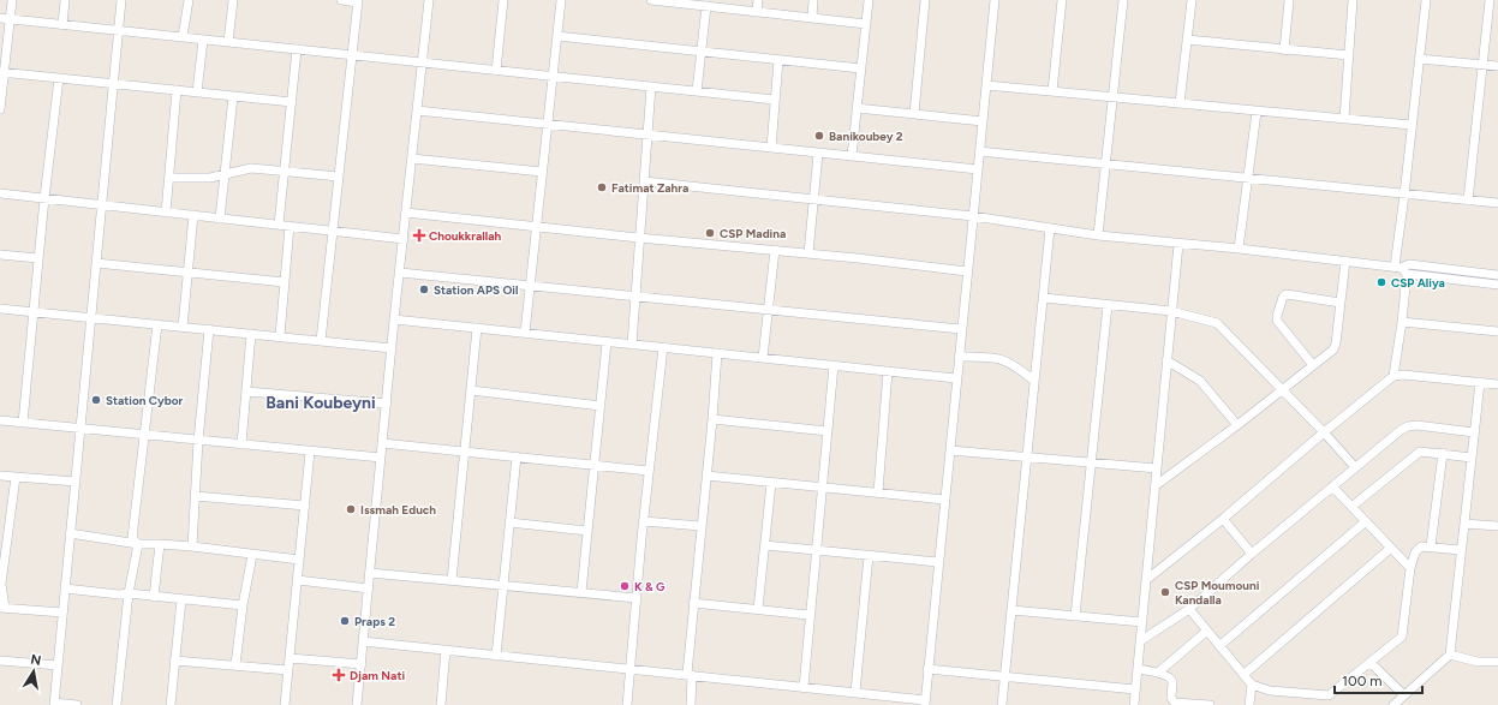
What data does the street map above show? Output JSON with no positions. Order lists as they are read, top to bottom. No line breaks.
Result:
{"districts":["Bani Koubeyni"],"places":{"other":["Banikoubey 2","Fatimat Zahra","CSP Madina","CSP Aliya","Station APS Oil","Station Cybor","Issmah Educh","K & G","CSP Moumouni Kandalla","Praps 2"],"health":["Choukkrallah","Djam Nati"]},"scale_bar":"100 m","north":"top"}
